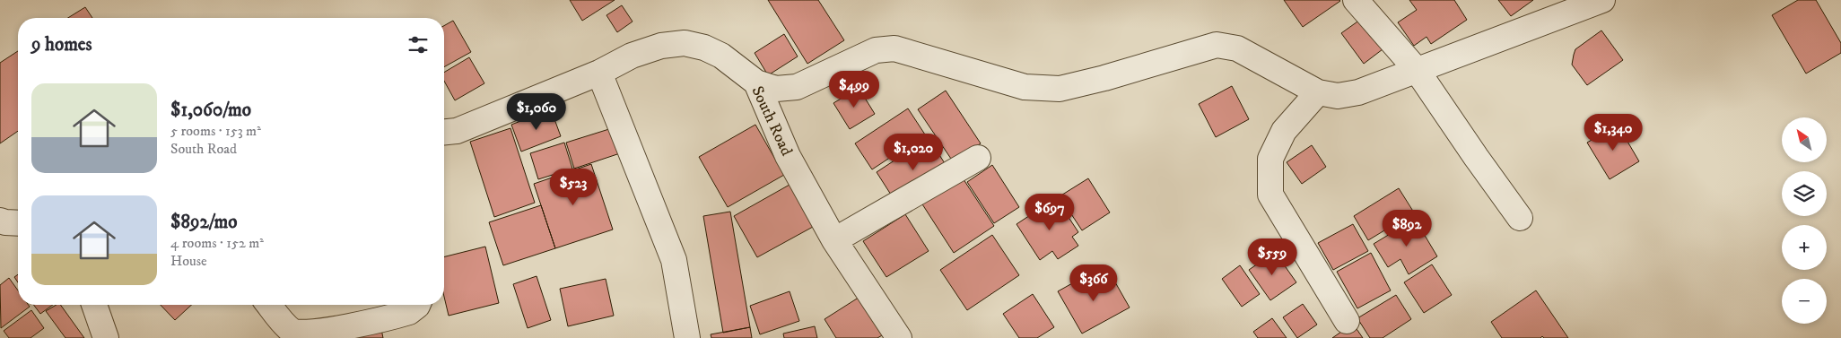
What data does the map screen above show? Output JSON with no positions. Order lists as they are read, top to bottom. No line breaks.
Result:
{"streets":{"street":["South Road"]},"north":"top left","page":{"heading":"9 homes","price":["$499","$1,060","$1,340","$1,020","$523","$697","$892","$559","$366"],"list":[{"name":"$1,060/mo","note":"5 rooms · 153 m² · South Road"},{"name":"$892/mo","note":"4 rooms · 152 m² · House"}],"map_buttons":["+","−"]}}
